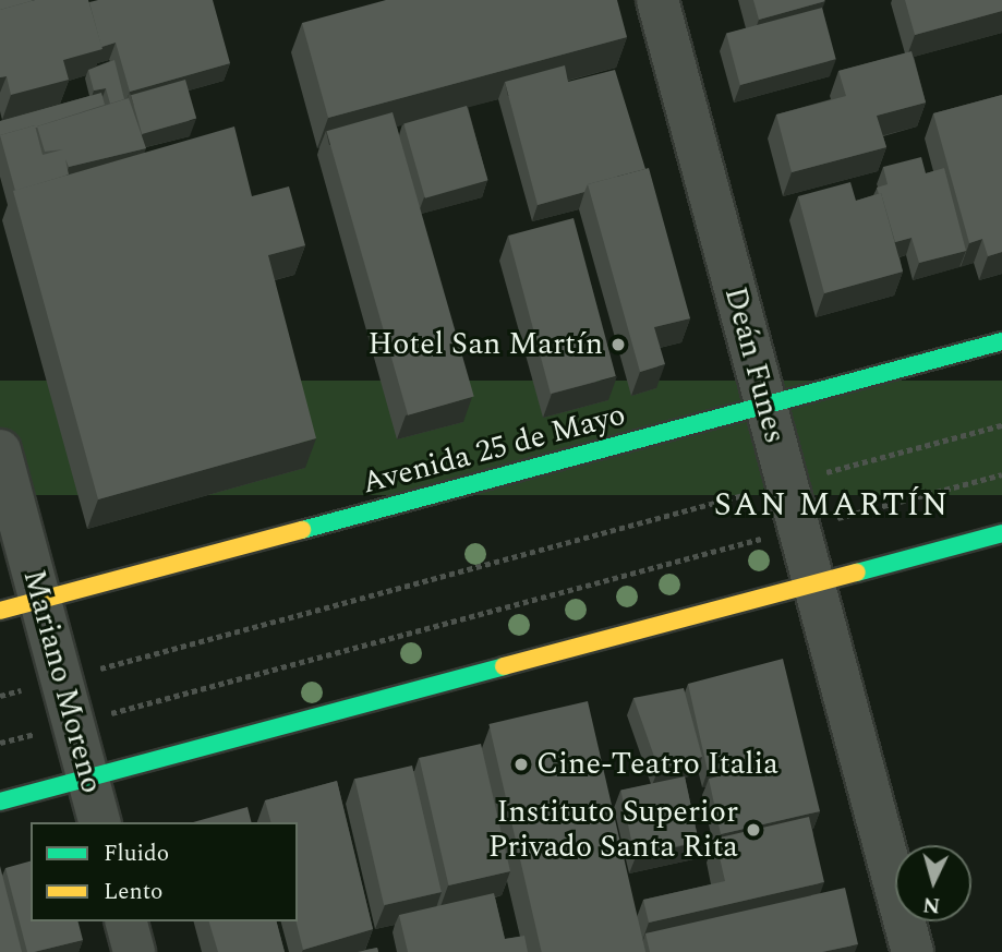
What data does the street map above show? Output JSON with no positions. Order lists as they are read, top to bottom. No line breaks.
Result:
{"streets":{"main road":["Avenida 25 de Mayo"],"street":["Deán Funes","Mariano Moreno"]},"crossings":[["Deán Funes","Avenida 25 de Mayo"],["Avenida 25 de Mayo","Mariano Moreno"]],"districts":["SAN MARTÍN"],"places":["Hotel San Martín","Cine-Teatro Italia","Instituto Superior Privado Santa Rita"],"legend":["Fluido","Lento"],"north":"bottom"}
